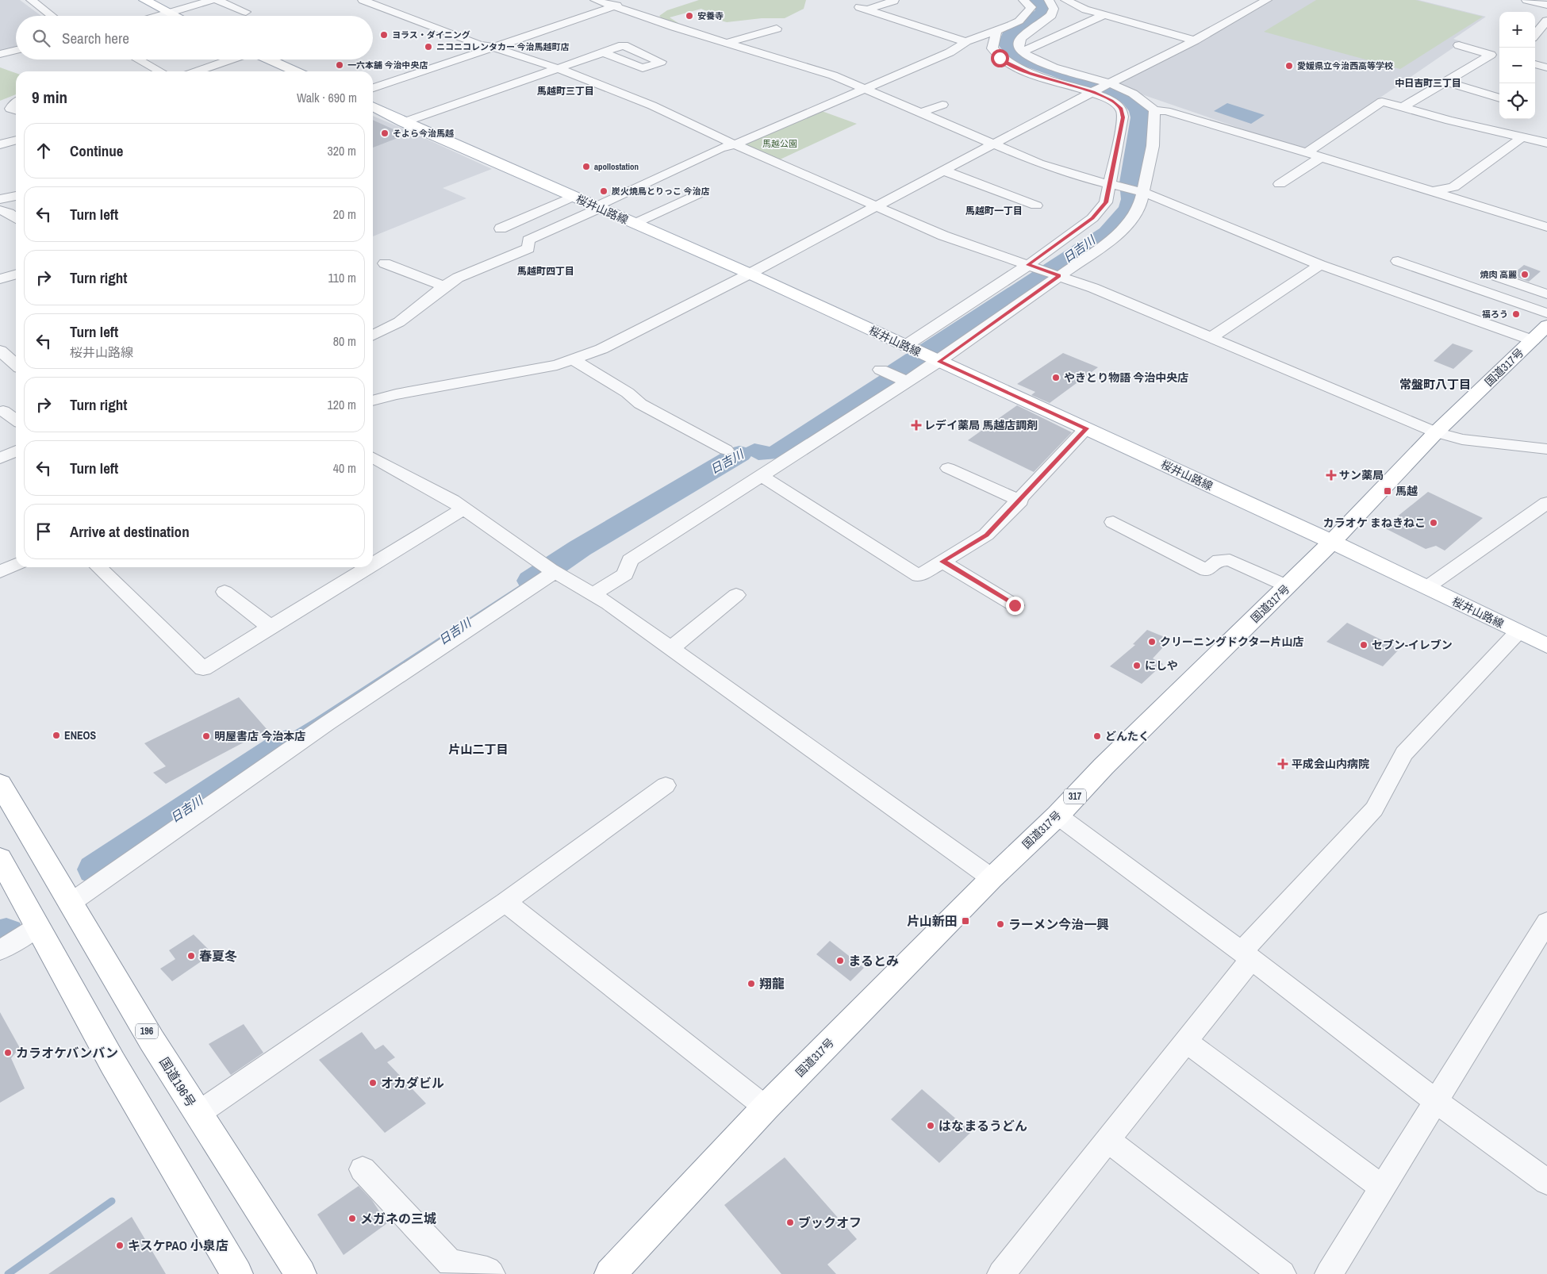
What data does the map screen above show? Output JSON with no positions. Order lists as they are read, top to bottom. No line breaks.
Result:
{"streets":{"main road":["桜井山路線","国道317号","317","196","国道196号"]},"crossings":[["桜井山路線","国道317号"]],"districts":["中日吉町三丁目","馬越町三丁目","馬越町一丁目","馬越町四丁目","常盤町八丁目","片山二丁目"],"water":["日吉川"],"parks":["馬越公園"],"places":{"other":["安養寺","ヨラス・ダイニング","ニコニコレンタカー 今治馬越町店","一六本舗 今治中央店","愛媛県立今治西高等学校","そよら今治馬越","apollostation","炭火焼鳥とりっこ 今治店","焼肉 高麗","福ろう","やきとり物語 今治中央店","カラオケ まねきねこ","クリーニングドクター片山店","セブン-イレブン","にしや","ENEOS","明屋書店 今治本店","どんたく","ラーメン今治一興","春夏冬","まるとみ","翔龍","カラオケバンバン","オカダビル","はなまるうどん","メガネの三城","ブックオフ","キスケPAO 小泉店"],"health":["レデイ薬局 馬越店調剤","サン薬局","平成会山内病院"],"transit":["馬越","片山新田"]},"page":{"map_buttons":["+","−"],"search":"Search here","heading":["9 min","Walk · 690 m"],"list":[["Continue","320 m"],["Turn left","20 m"],["Turn right","110 m"],["Turn left","桜井山路線","80 m"],["Turn right","120 m"],["Turn left","40 m"],"Arrive at destination"]}}
